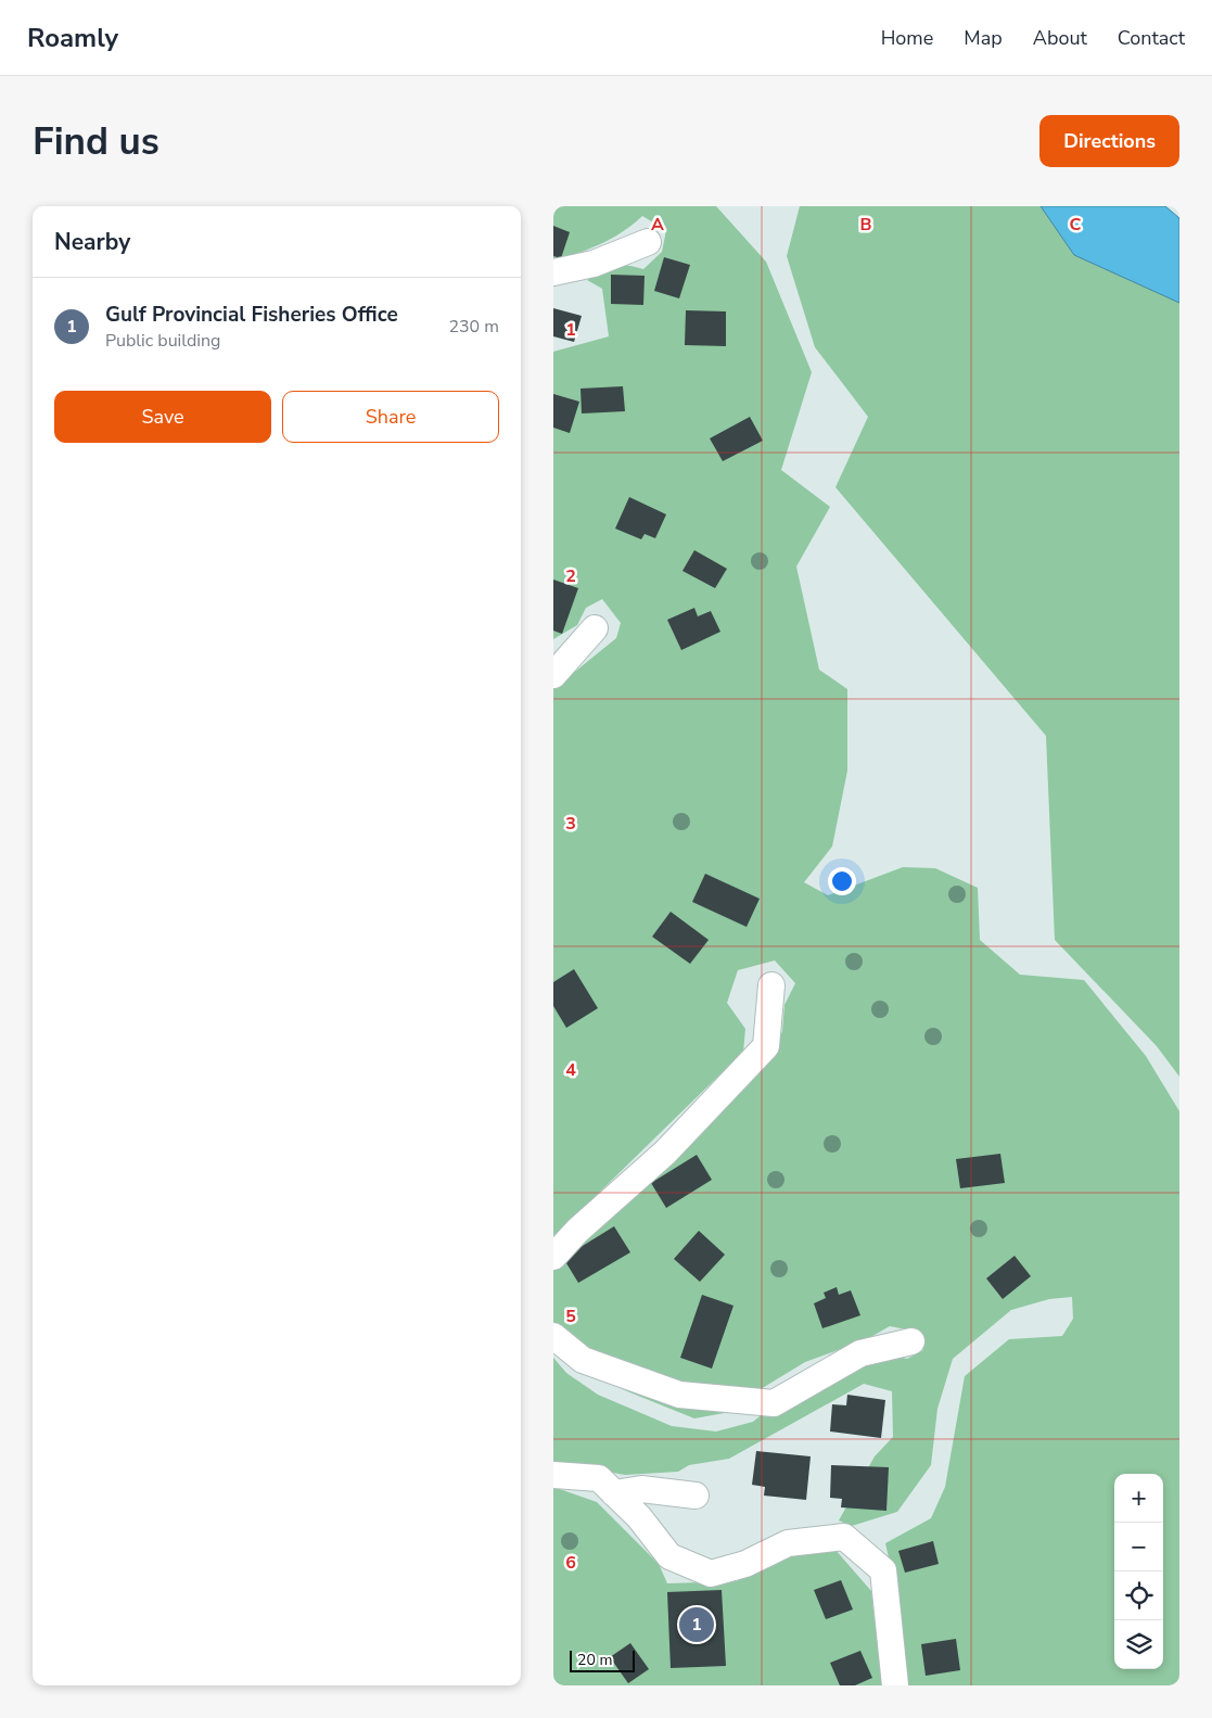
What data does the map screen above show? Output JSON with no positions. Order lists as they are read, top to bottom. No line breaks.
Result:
{"scale_bar":"20 m","page":{"header":"Roamly","nav":["Home","Map","About","Contact"],"buttons":["Directions",["Save","Share"]],"title":"Find us","heading":"Nearby","list":[{"mark":"1","name":"Gulf Provincial Fisheries Office","note":"Public building","value":"230 m"}],"map_buttons":["+","−"],"pins":"1","scale":"20 m"},"grid":{"columns":["A","B","C"],"rows":["1","2","3","4","5","6"]}}
